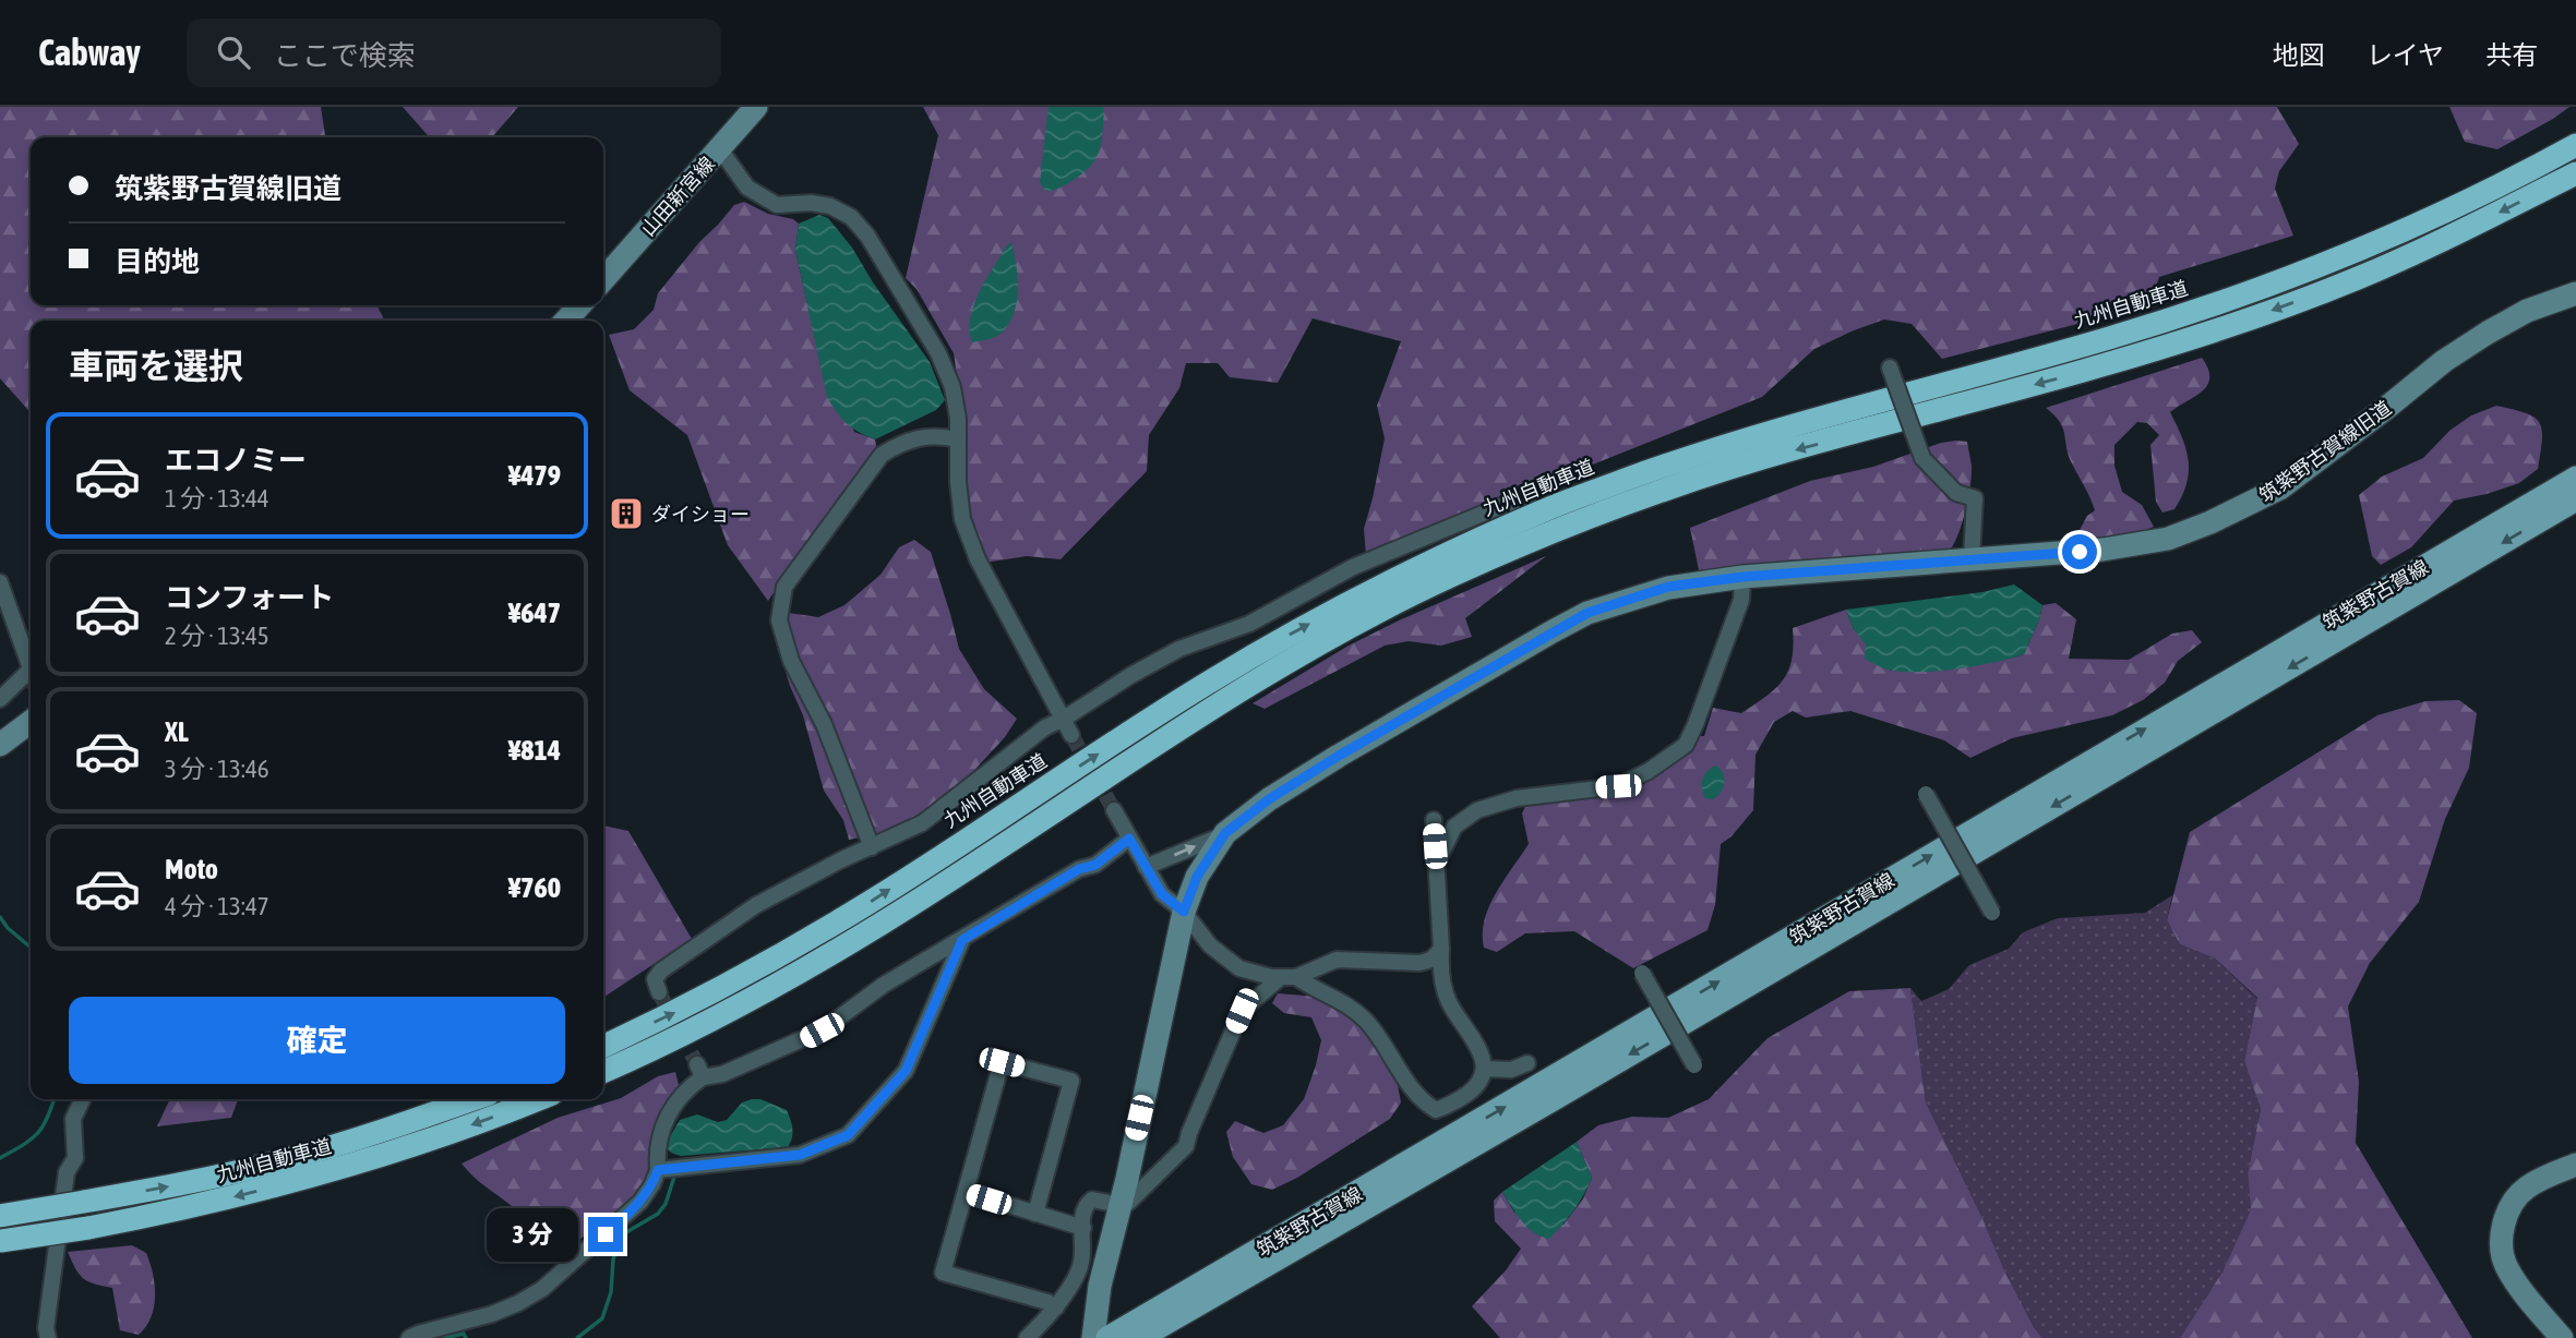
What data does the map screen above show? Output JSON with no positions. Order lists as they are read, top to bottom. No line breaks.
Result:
{"streets":{"highway":["九州自動車道"],"main road":["筑紫野古賀線"],"street":["山田新宮線","筑紫野古賀線旧道"]},"places":{"building":["ダイショー"]},"page":{"header":"Cabway","search":"ここで検索","nav":["地図","レイヤ","共有"],"banner":["筑紫野古賀線旧道","目的地"],"heading":"車両を選択","list":[{"name":"エコノミー","note":"1 分 · 13:44","value":"¥479"},{"name":"コンフォート","note":"2 分 · 13:45","value":"¥647"},{"name":"XL","note":"3 分 · 13:46","value":"¥814"},{"name":"Moto","note":"4 分 · 13:47","value":"¥760"}],"buttons":"確定","bubble":"3 分"}}
